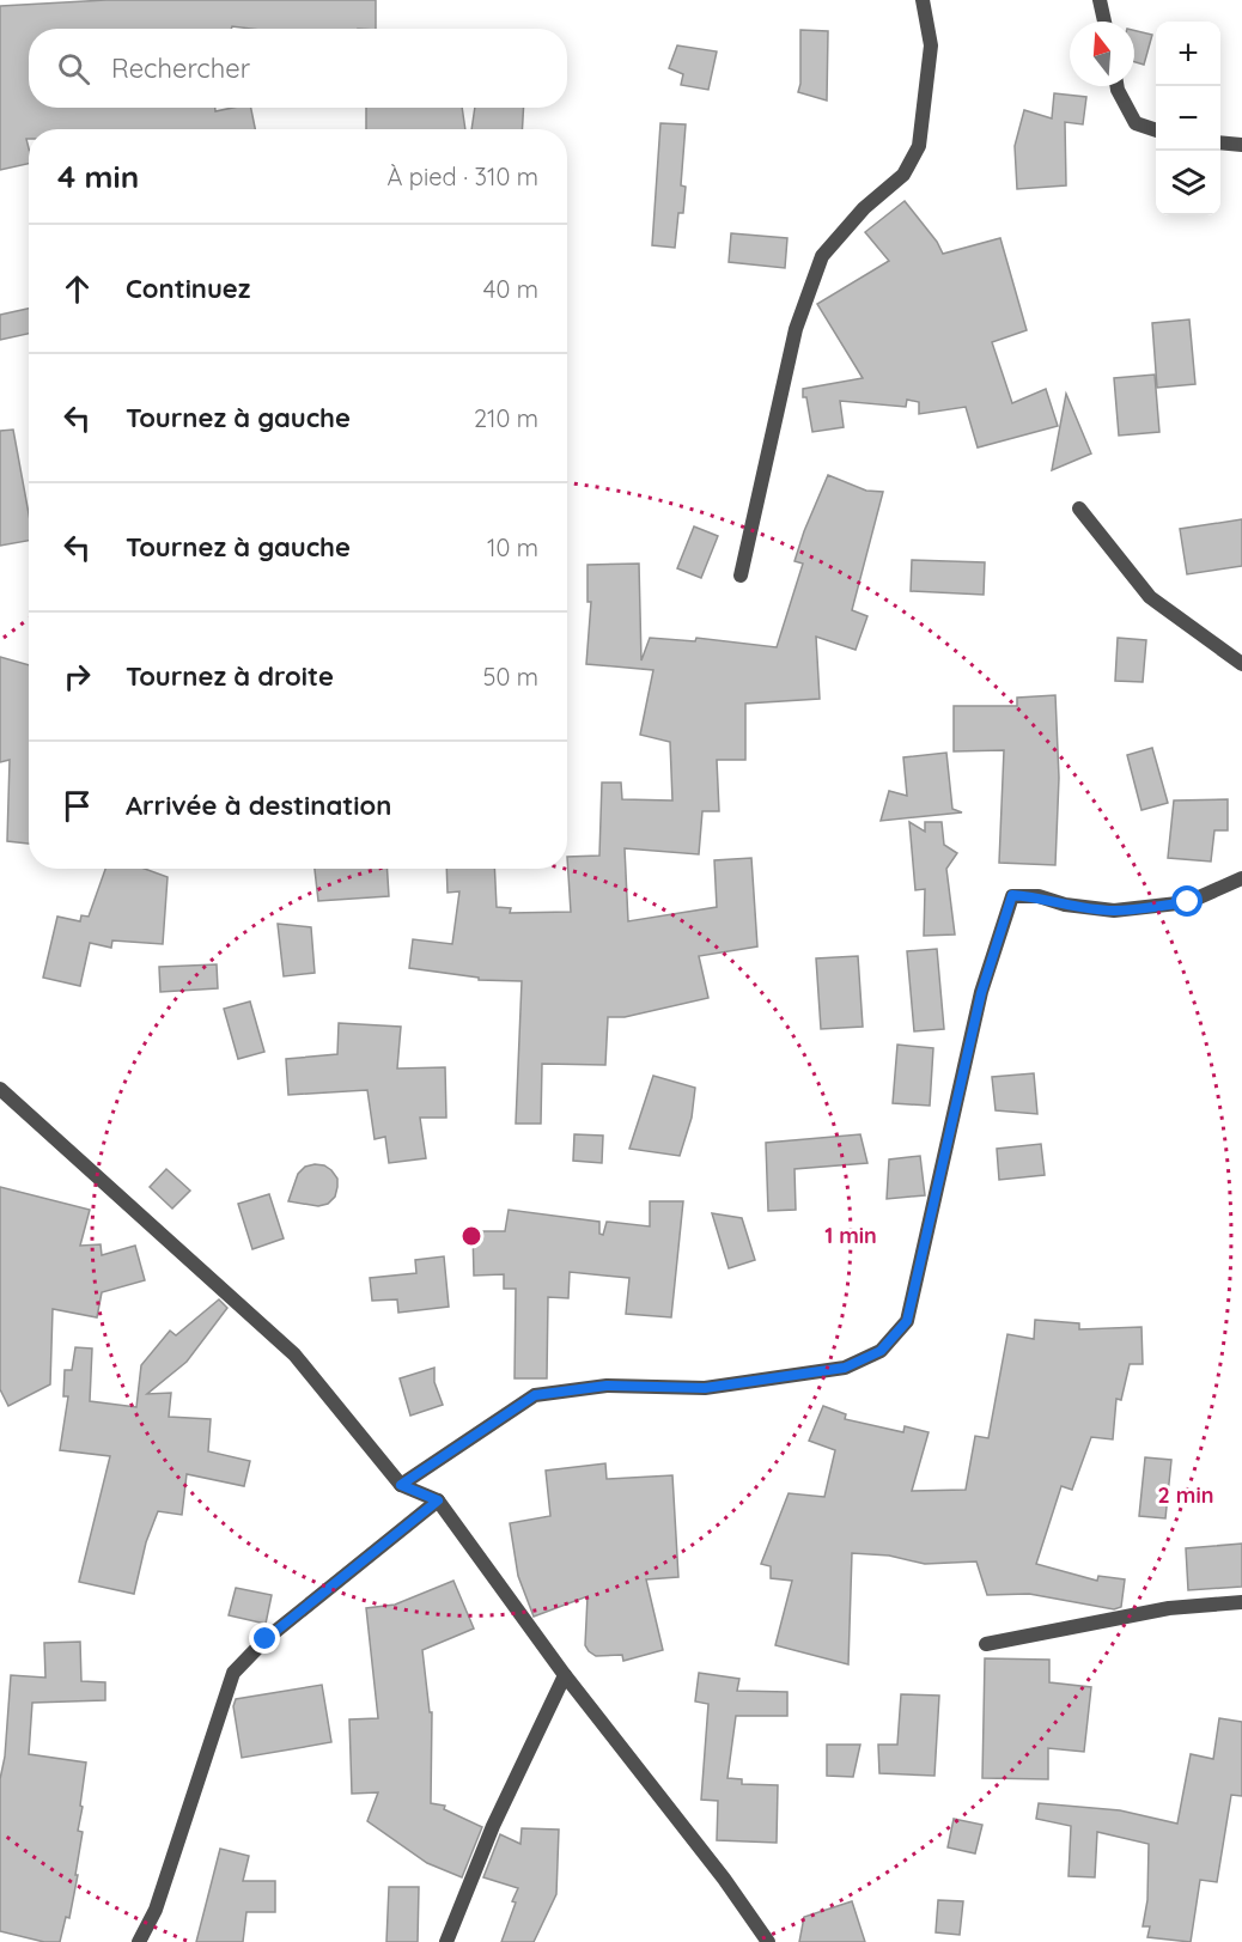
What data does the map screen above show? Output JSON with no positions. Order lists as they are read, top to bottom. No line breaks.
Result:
{"north":"top","page":{"map_buttons":["+","−"],"search":"Rechercher","heading":["4 min","À pied · 310 m"],"list":[["Continuez","40 m"],["Tournez à gauche","210 m"],["Tournez à gauche","10 m"],["Tournez à droite","50 m"],"Arrivée à destination"]},"rings":["1 min","2 min"]}
